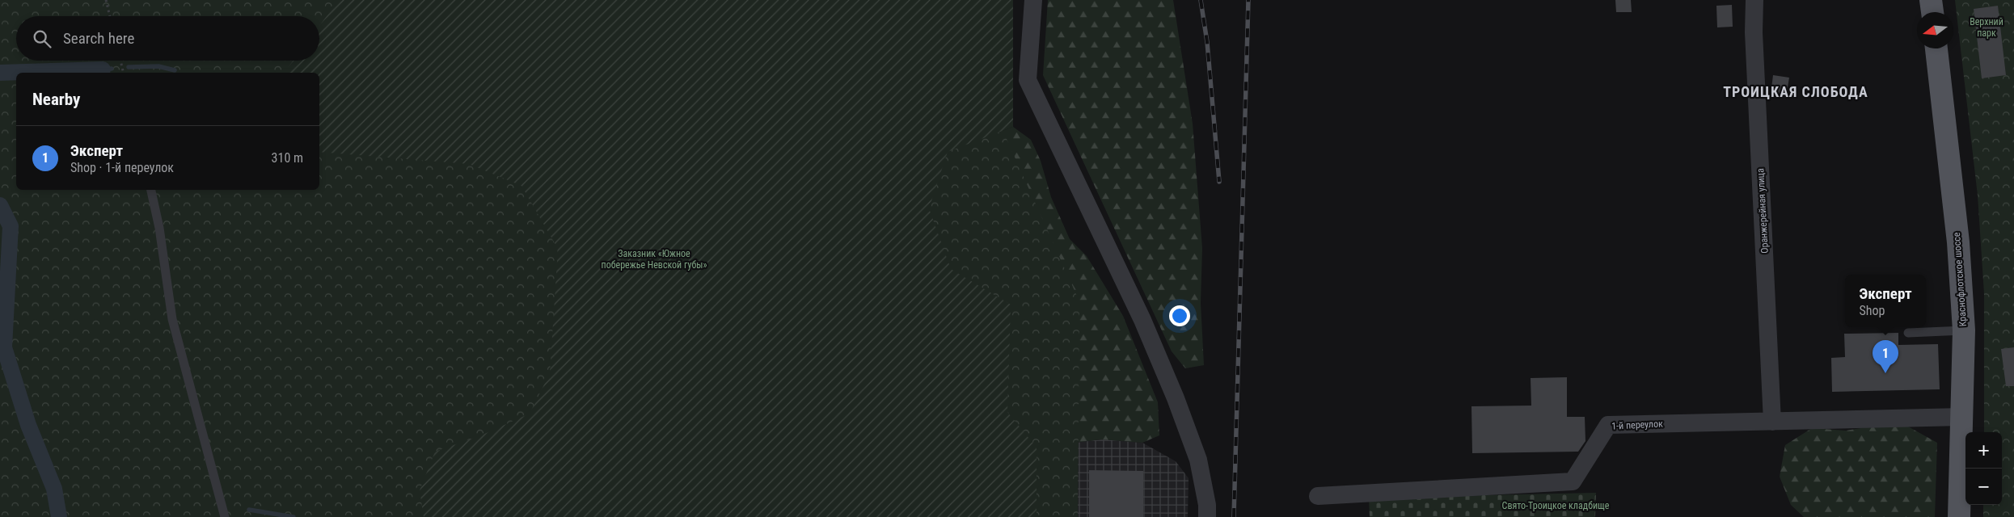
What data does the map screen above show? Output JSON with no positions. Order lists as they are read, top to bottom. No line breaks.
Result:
{"streets":{"main road":["Краснофлотское шоссе"],"street":["Оранжерейная улица","1-й переулок"]},"crossings":[["Оранжерейная улица","1-й переулок"],["Краснофлотское шоссе","1-й переулок"]],"districts":["ТРОИЦКАЯ СЛОБОДА"],"parks":["Верхний парк","Заказник «Южное побережье Невской губы»","Свято-Троицкое кладбище"],"north":"left","page":{"search":"Search here","heading":"Nearby","list":[{"mark":"1","name":"Эксперт","note":"Shop · 1-й переулок","value":"310 m"}],"popup":["Эксперт","Shop"],"pins":"1","map_buttons":["+","−"]}}
